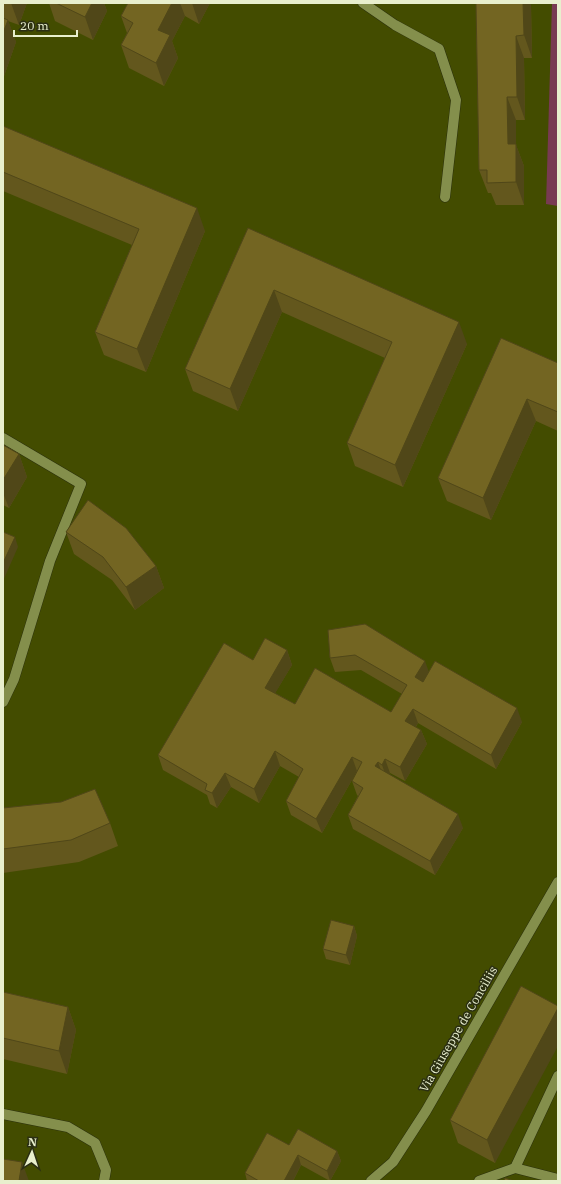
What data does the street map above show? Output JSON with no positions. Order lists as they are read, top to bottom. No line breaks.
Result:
{"streets":{"street":["Via Giuseppe de Conciliis"]},"scale_bar":"20 m","north":"top"}
